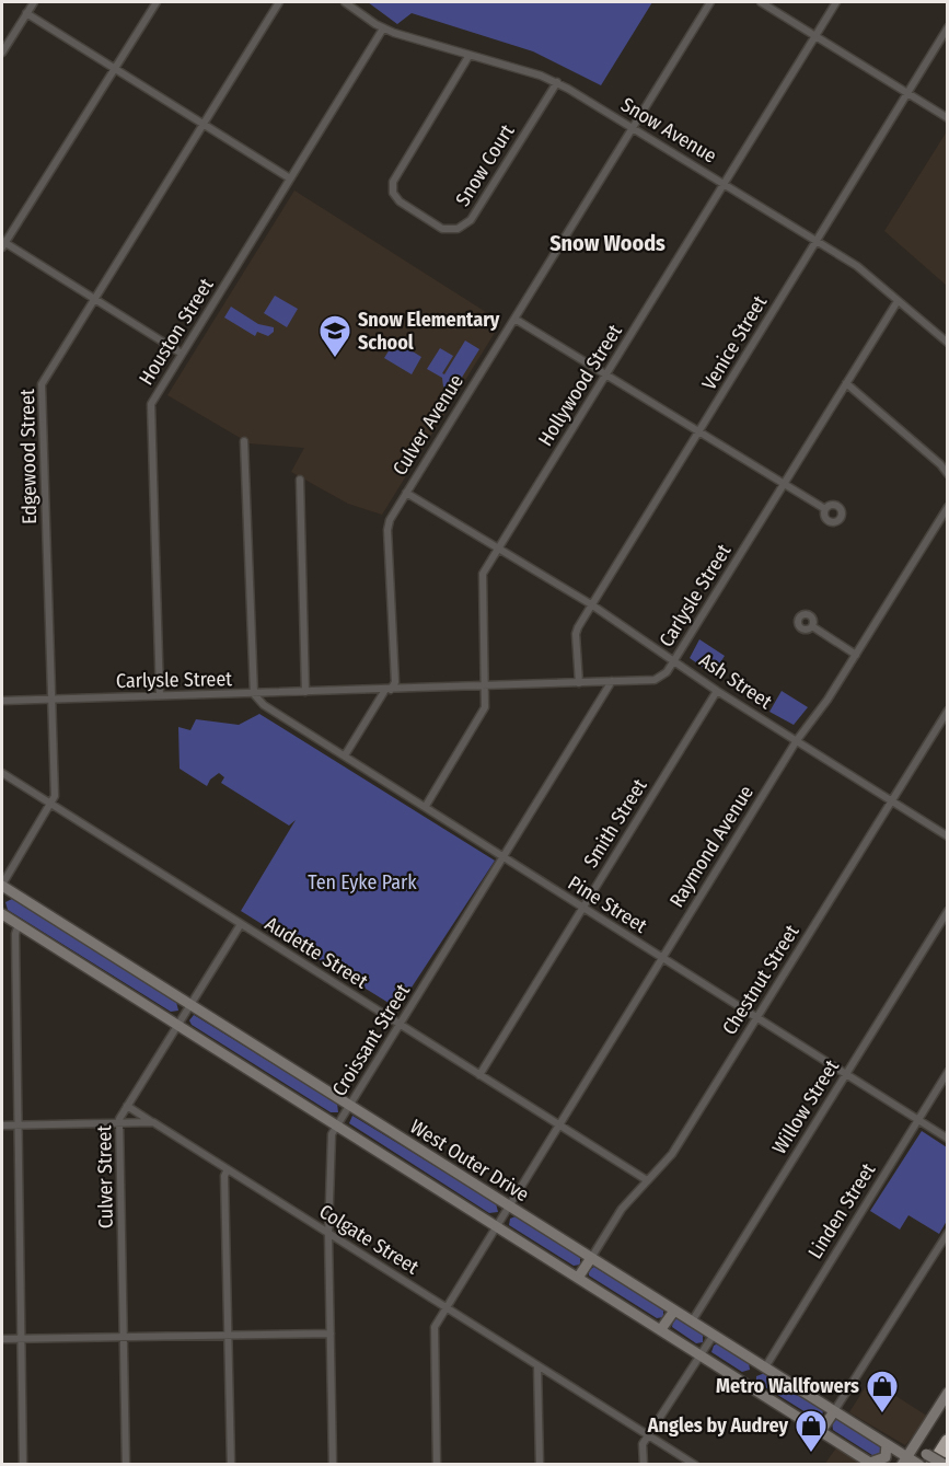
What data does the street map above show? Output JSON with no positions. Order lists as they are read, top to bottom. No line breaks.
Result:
{"streets":{"main road":["West Outer Drive"],"street":["Snow Avenue","Snow Court","Houston Street","Venice Street","Hollywood Street","Culver Avenue","Edgewood Street","Carlysle Street","Ash Street","Smith Street","Raymond Avenue","Pine Street","Audette Street","Chestnut Street","Croissant Street","Willow Street","Culver Street","Linden Street","Colgate Street"]},"crossings":[["Snow Avenue","Snow Court"],["Snow Avenue","Houston Street"],["Snow Avenue","Venice Street"],["Snow Avenue","Hollywood Street"],["Snow Avenue","Culver Avenue"],["Snow Avenue","Carlysle Street"],["Houston Street","Carlysle Street"],["Venice Street","Carlysle Street"],["Venice Street","Ash Street"],["Hollywood Street","Carlysle Street"],["Hollywood Street","Ash Street"],["Hollywood Street","Pine Street"],["Culver Avenue","Carlysle Street"],["Culver Avenue","Ash Street"],["Culver Avenue","Pine Street"],["Edgewood Street","Carlysle Street"],["Edgewood Street","Audette Street"],["Edgewood Street","West Outer Drive"],["Carlysle Street","Ash Street"],["Carlysle Street","Pine Street"],["Carlysle Street","Croissant Street"],["Ash Street","Smith Street"],["Ash Street","Raymond Avenue"],["Ash Street","Chestnut Street"],["Smith Street","Pine Street"],["Smith Street","Audette Street"],["Raymond Avenue","Pine Street"],["Raymond Avenue","Audette Street"],["Raymond Avenue","West Outer Drive"],["Raymond Avenue","Colgate Street"],["Pine Street","Chestnut Street"],["Pine Street","Croissant Street"],["Pine Street","Willow Street"],["Pine Street","Linden Street"],["Audette Street","Chestnut Street"],["Audette Street","Croissant Street"],["Audette Street","Culver Street"],["Chestnut Street","West Outer Drive"],["Croissant Street","West Outer Drive"],["Croissant Street","Colgate Street"],["Willow Street","West Outer Drive"],["West Outer Drive","Culver Street"],["West Outer Drive","Linden Street"],["Culver Street","Colgate Street"]],"districts":["Snow Woods"],"parks":["Ten Eyke Park"],"places":{"school or university":["Snow Elementary School"],"shop":["Metro Wallfowers","Angles by Audrey"]}}
